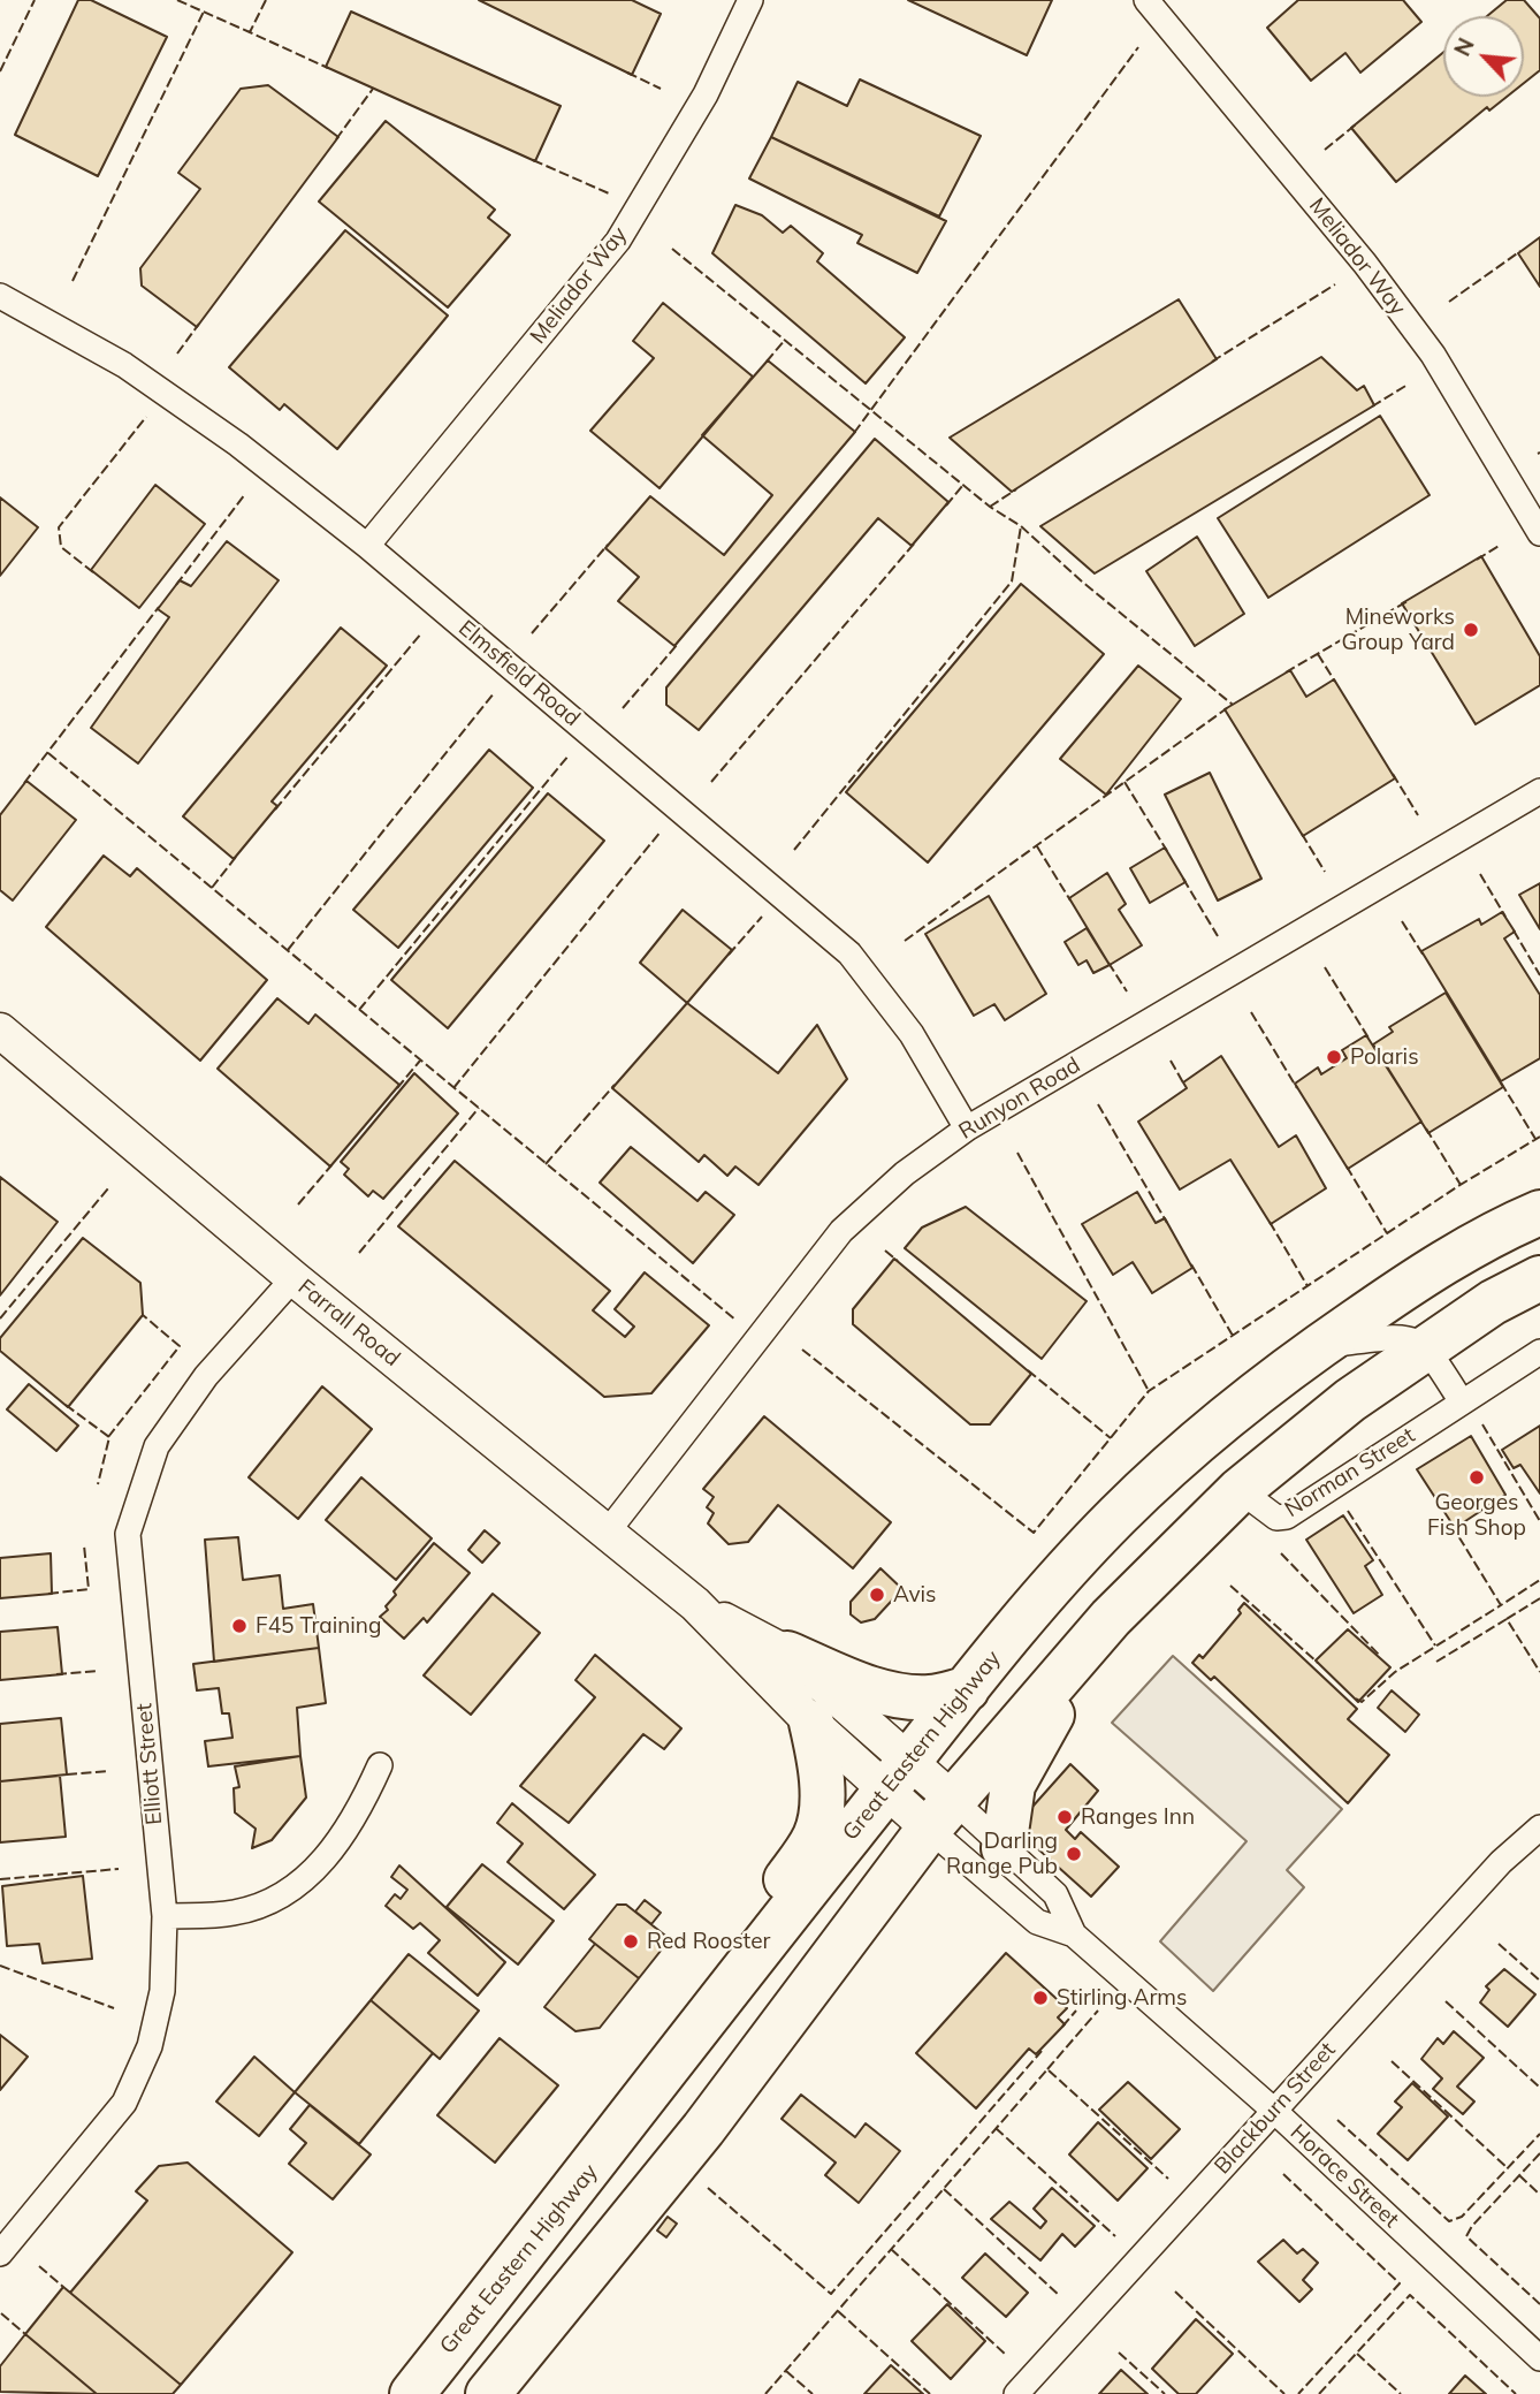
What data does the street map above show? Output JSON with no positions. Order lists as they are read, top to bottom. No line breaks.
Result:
{"streets":{"highway":["Great Eastern Highway"],"main road":["Farrall Road"],"street":["Meliador Way","Elmsfield Road","Runyon Road","Norman Street","Elliott Street","Blackburn Street","Horace Street"]},"crossings":[["Meliador Way","Elmsfield Road"],["Elmsfield Road","Runyon Road"],["Runyon Road","Farrall Road"],["Farrall Road","Great Eastern Highway"],["Farrall Road","Elliott Street"],["Farrall Road","Horace Street"],["Blackburn Street","Horace Street"]],"places":["Mineworks Group Yard","Polaris","Georges Fish Shop","Avis","F45 Training","Ranges Inn","Darling Range Pub","Red Rooster","Stirling Arms"],"north":"top left"}
